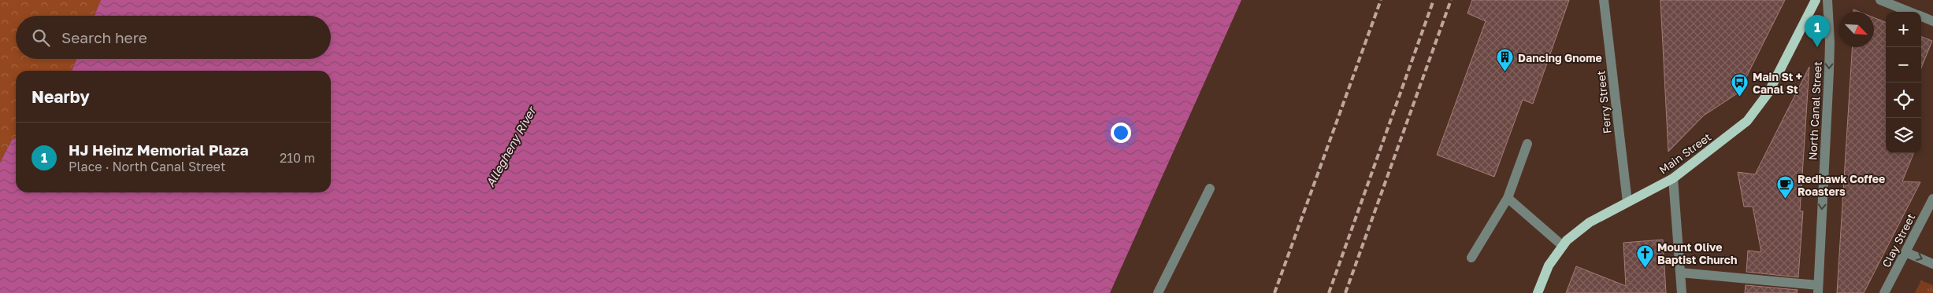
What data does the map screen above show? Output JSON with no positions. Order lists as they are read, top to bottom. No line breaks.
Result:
{"streets":{"main road":["Main Street"],"street":["Ferry Street","North Canal Street","Clay Street"]},"crossings":[["Ferry Street","Main Street"]],"one_way":["North Canal Street"],"water":["Allegheny River"],"places":{"building":["Dancing Gnome"],"bus stop":["Main St + Canal St"],"cafe":["Redhawk Coffee Roasters"],"church":["Mount Olive Baptist Church"]},"north":"bottom right","page":{"map_buttons":["+","−"],"pins":"1","search":"Search here","heading":"Nearby","list":[{"mark":"1","name":"HJ Heinz Memorial Plaza","note":"Place · North Canal Street","value":"210 m"}]}}
